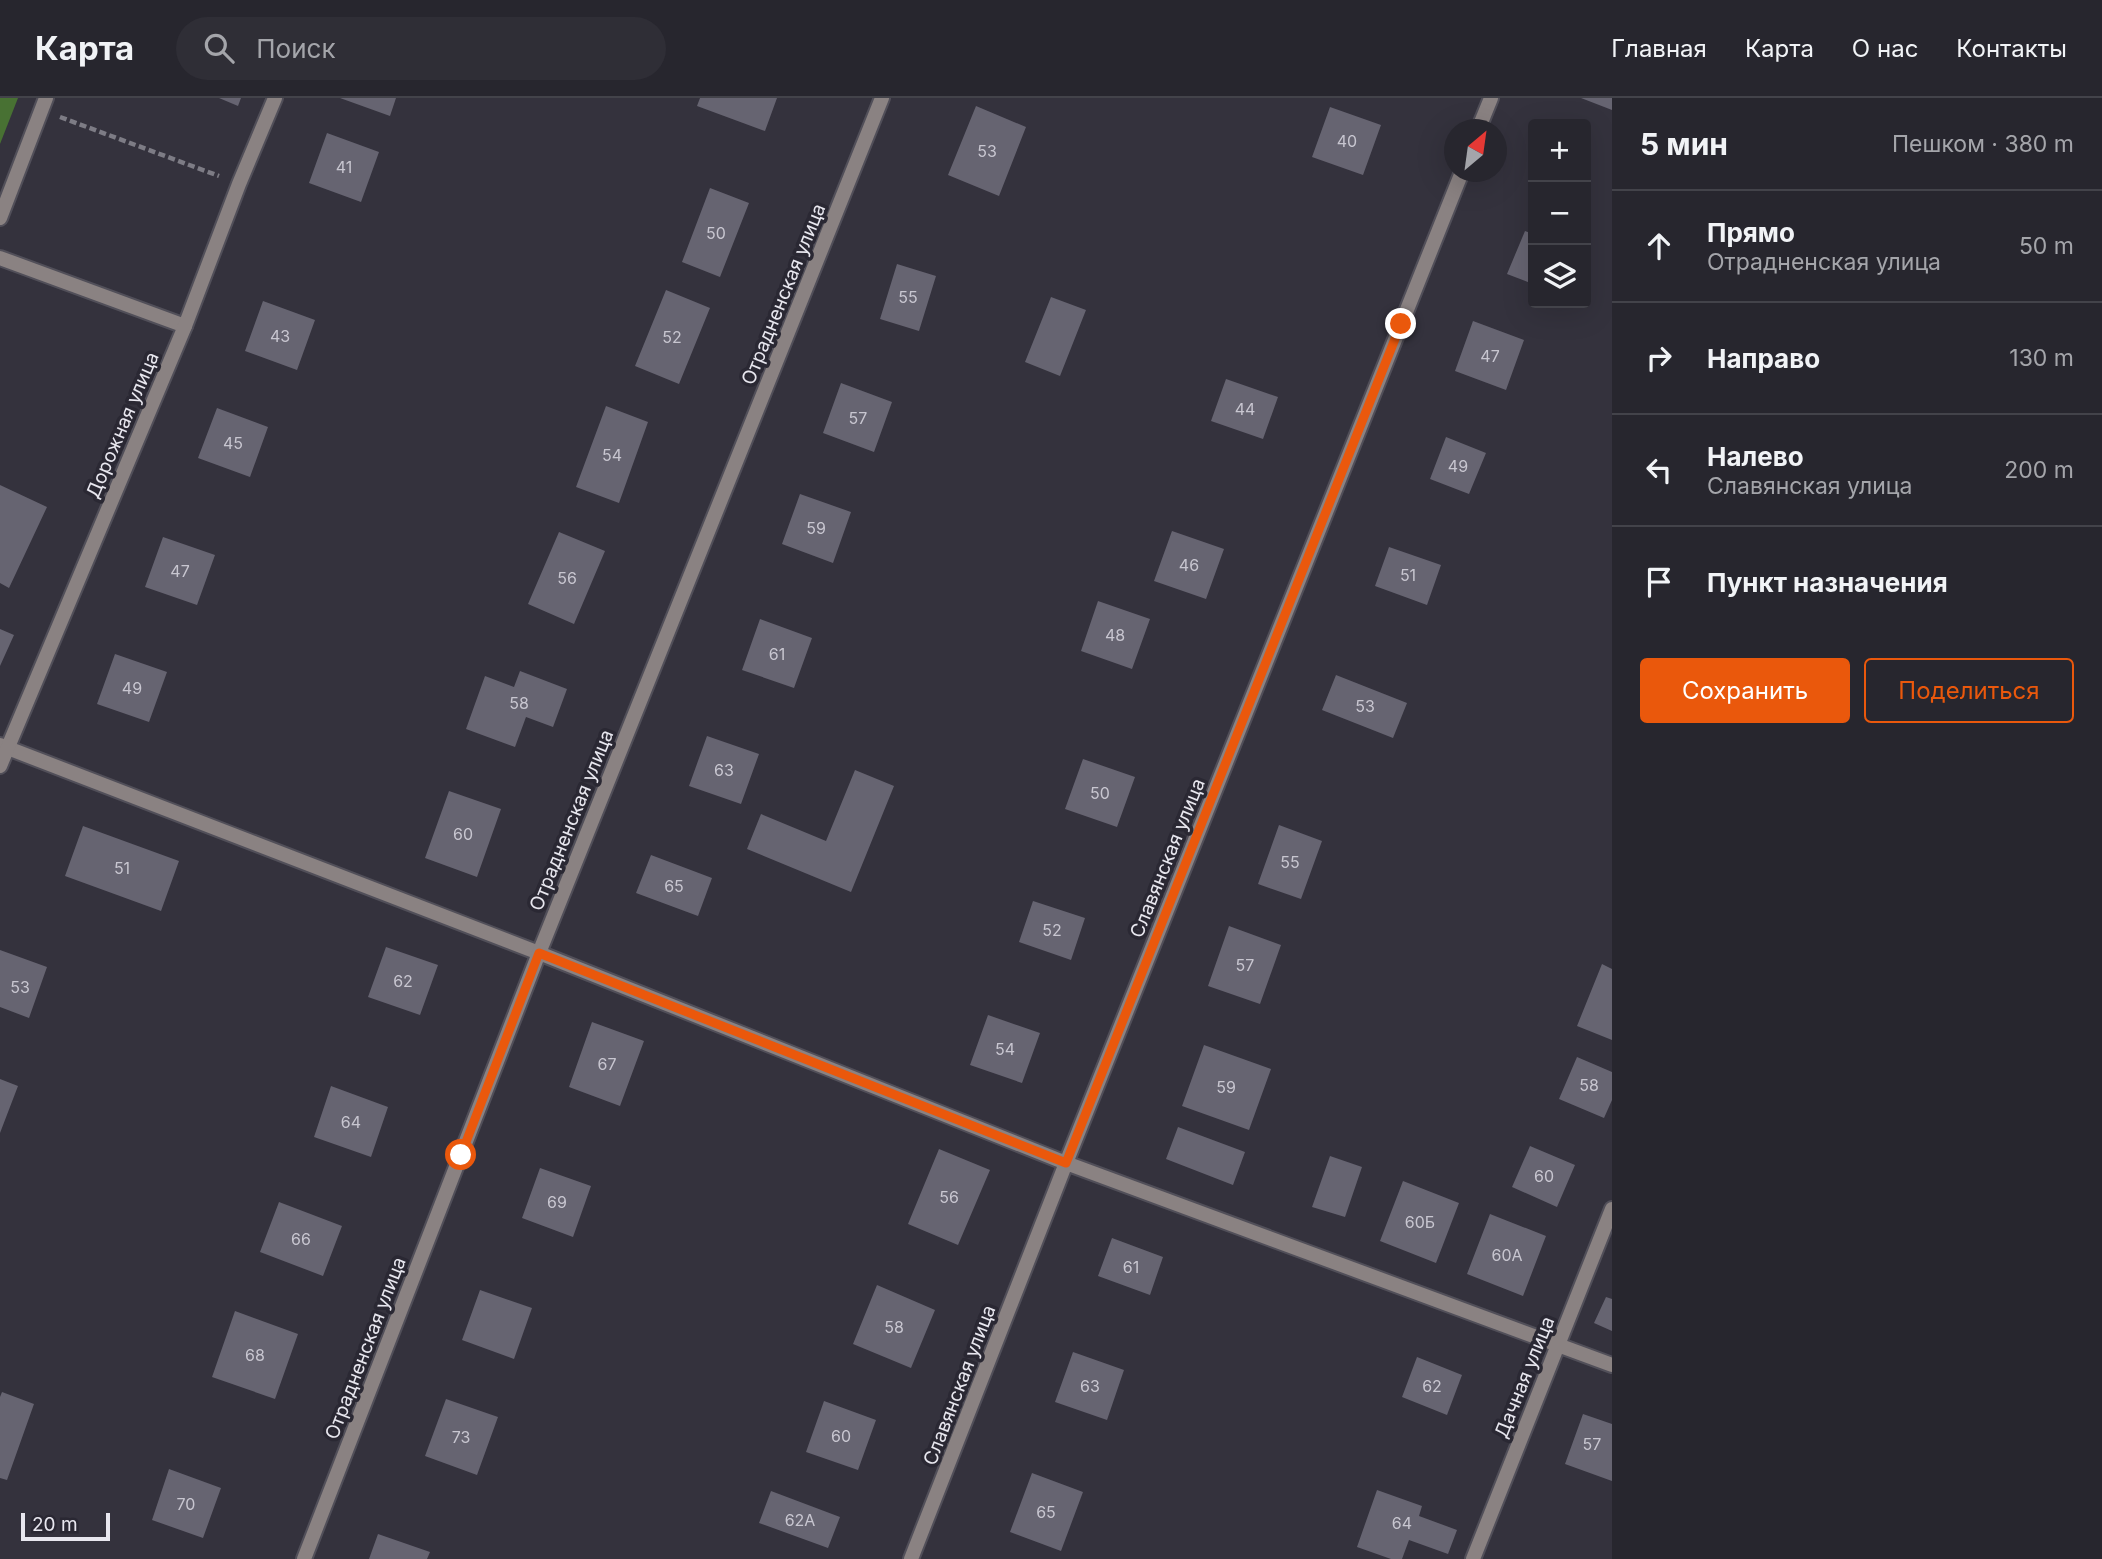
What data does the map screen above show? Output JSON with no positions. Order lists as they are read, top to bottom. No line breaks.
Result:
{"streets":{"street":["Отрадненская улица","Дорожная улица","Славянская улица","Дачная улица"]},"house_numbers":["40","53","41","50","55","43","52","47","44","57","45","54","49","59","46","47","51","56","48","61","49","58","53","63","50","60","55","51","65","52","57","62","53","54","67","58","59","64","60","56","69","60Б","66","60А","61","58","68","63","62","60","73","57","70","65","62А","64"],"scale_bar":"20 m","north":"top right","page":{"header":"Карта","search":"Поиск","nav":["Главная","Карта","О нас","Контакты"],"heading":["5 мин","Пешком · 380 m"],"map_buttons":["+","−"],"list":[["Прямо","Отрадненская улица","50 m"],["Направо","130 m"],["Налево","Славянская улица","200 m"],"Пункт назначения"],"buttons":["Сохранить","Поделиться"],"scale":"20 m"}}
